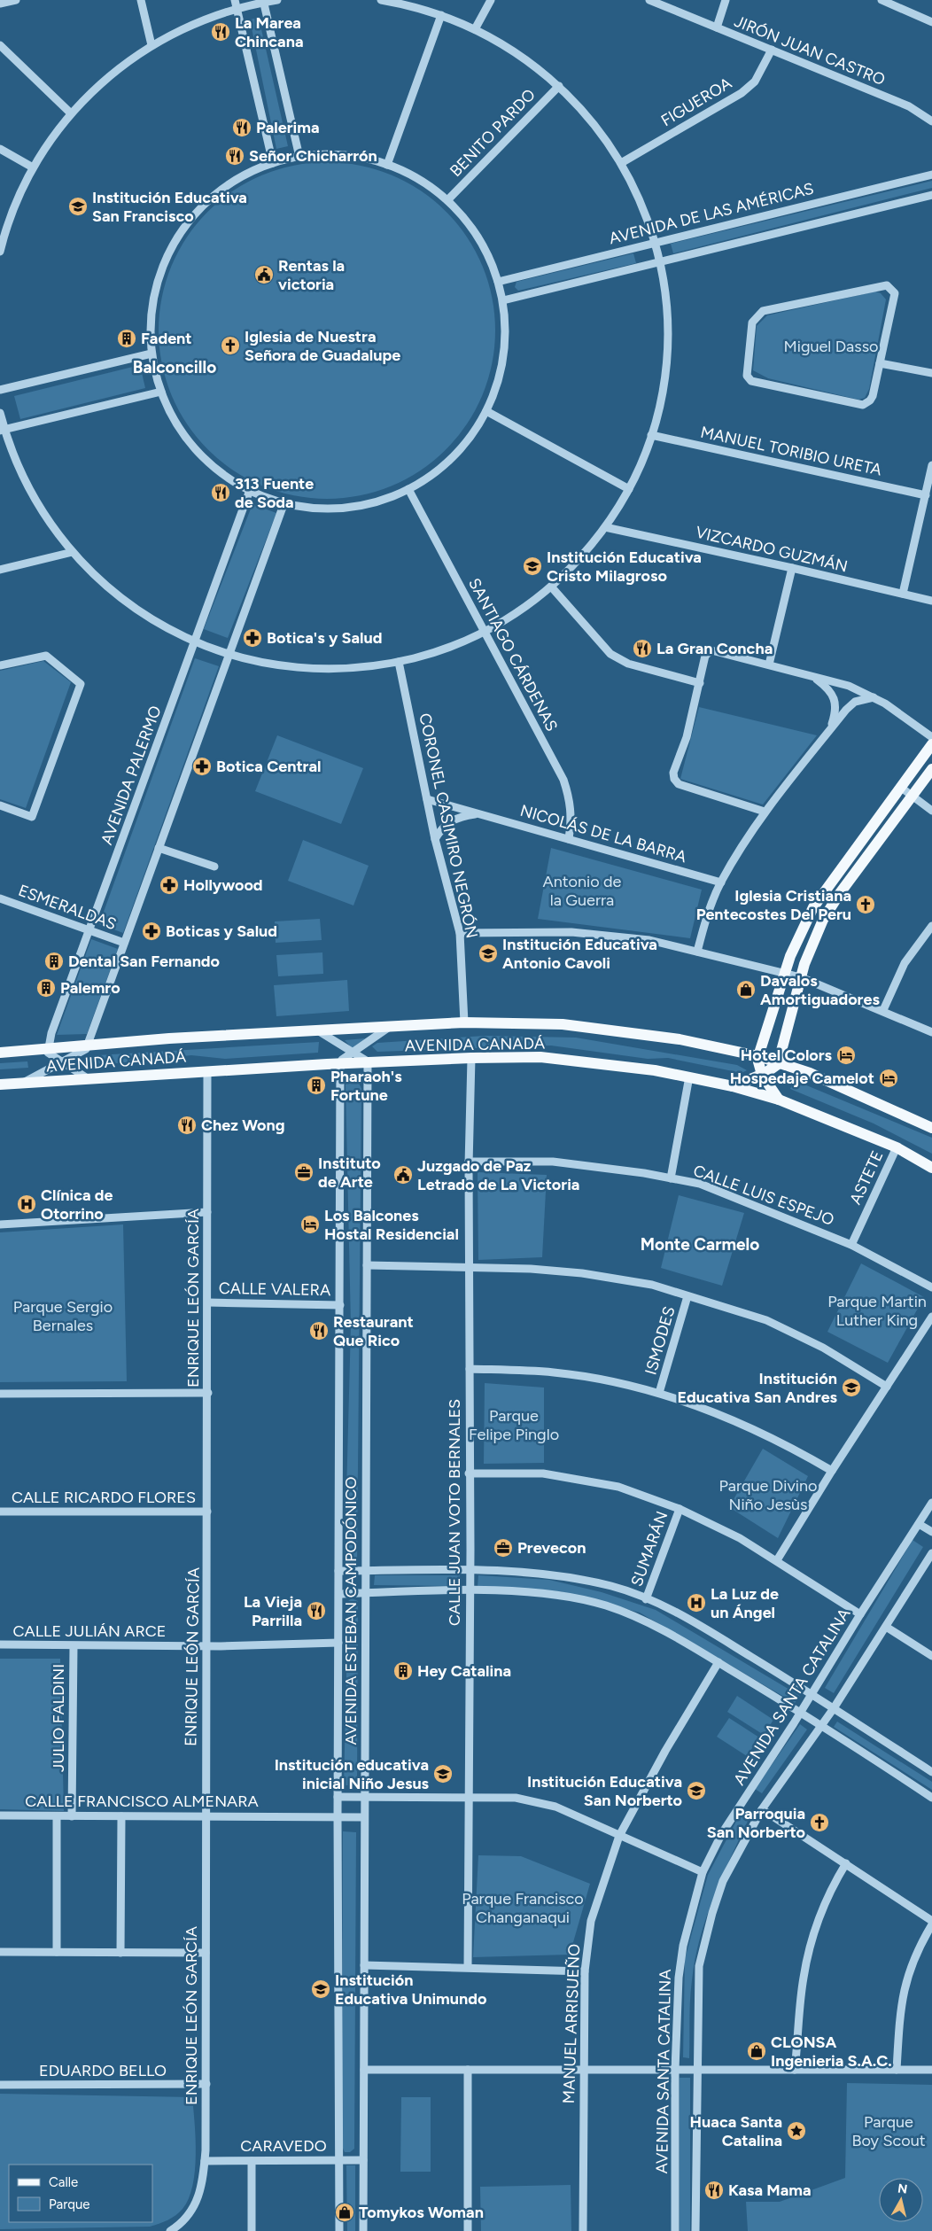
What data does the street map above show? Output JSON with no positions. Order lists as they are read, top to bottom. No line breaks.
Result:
{"streets":{"main road":["AVENIDA CANADÁ"],"street":["JIRÓN JUAN CASTRO","FIGUEROA","BENITO PARDO","AVENIDA DE LAS AMÉRICAS","MANUEL TORIBIO URETA","VIZCARDO GUZMÁN","SANTIAGO CÁRDENAS","AVENIDA PALERMO","CORONEL CASIMIRO NEGRÓN","NICOLÁS DE LA BARRA","ESMERALDAS","ASTETE","CALLE LUIS ESPEJO","CALLE VALERA","ENRIQUE LEÓN GARCÍA","ISMODES","CALLE RICARDO FLORES","CALLE JUAN VOTO BERNALES","SUMARÁN","AVENIDA ESTEBAN CAMPODÓNICO","CALLE JULIÁN ARCE","AVENIDA SANTA CATALINA","JULIO FALDINI","CALLE FRANCISCO ALMENARA","MANUEL ARRISUEÑO","EDUARDO BELLO","CARAVEDO"]},"crossings":[["JIRÓN JUAN CASTRO","FIGUEROA"],["SANTIAGO CÁRDENAS","NICOLÁS DE LA BARRA"],["AVENIDA PALERMO","ESMERALDAS"],["AVENIDA PALERMO","AVENIDA CANADÁ"],["CORONEL CASIMIRO NEGRÓN","NICOLÁS DE LA BARRA"],["CORONEL CASIMIRO NEGRÓN","AVENIDA CANADÁ"],["AVENIDA CANADÁ","ASTETE"],["AVENIDA CANADÁ","ENRIQUE LEÓN GARCÍA"],["AVENIDA CANADÁ","CALLE JUAN VOTO BERNALES"],["AVENIDA CANADÁ","AVENIDA ESTEBAN CAMPODÓNICO"],["ASTETE","CALLE LUIS ESPEJO"],["CALLE LUIS ESPEJO","CALLE JUAN VOTO BERNALES"],["CALLE VALERA","ENRIQUE LEÓN GARCÍA"],["CALLE VALERA","AVENIDA ESTEBAN CAMPODÓNICO"],["ENRIQUE LEÓN GARCÍA","CALLE RICARDO FLORES"],["ENRIQUE LEÓN GARCÍA","CALLE JULIÁN ARCE"],["ENRIQUE LEÓN GARCÍA","CALLE FRANCISCO ALMENARA"],["ENRIQUE LEÓN GARCÍA","EDUARDO BELLO"],["ENRIQUE LEÓN GARCÍA","CARAVEDO"],["AVENIDA ESTEBAN CAMPODÓNICO","CALLE JULIÁN ARCE"],["AVENIDA ESTEBAN CAMPODÓNICO","CALLE FRANCISCO ALMENARA"],["AVENIDA ESTEBAN CAMPODÓNICO","CARAVEDO"],["CALLE JULIÁN ARCE","JULIO FALDINI"],["JULIO FALDINI","CALLE FRANCISCO ALMENARA"]],"districts":["Balconcillo","Monte Carmelo"],"parks":["Miguel Dasso","Antonio de la Guerra","Parque Martin Luther King","Parque Sergio Bernales","Parque Felipe Pinglo","Parque Divino Niño Jesùs","Parque Francisco Changanaqui","Parque Boy Scout"],"places":{"restaurant":["La Marea Chincana","Palerima","Señor Chicharrón","313 Fuente de Soda","La Gran Concha","Chez Wong","Restaurant Que Rico","La Vieja Parrilla","Kasa Mama"],"school or university":["Institución Educativa San Francisco","Institución Educativa Cristo Milagroso","Institución Educativa Antonio Cavoli","Institución Educativa San Andres","Institución educativa inicial Niño Jesus","Institución Educativa San Norberto","Institución Educativa Unimundo"],"public building":["Rentas la victoria","Juzgado de Paz Letrado de La Victoria"],"building":["Fadent","Dental San Fernando","Palemro","Pharaoh's Fortune","Hey Catalina"],"church":["Iglesia de Nuestra Señora de Guadalupe","Iglesia Cristiana Pentecostes Del Peru","Parroquia San Norberto"],"pharmacy":["Botica's y Salud","Botica Central","Hollywood","Boticas y Salud"],"shop":["Davalos Amortiguadores","CLONSA Ingenieria S.A.C.","Tomykos Woman"],"hotel":["Hotel Colors","Hospedaje Camelot","Los Balcones Hostal Residencial"],"office":["Instituto de Arte","Prevecon"],"hospital":["Clínica de Otorrino","La Luz de un Ángel"],"place":["Huaca Santa Catalina"]},"legend":["Calle","Parque"],"north":"top"}
